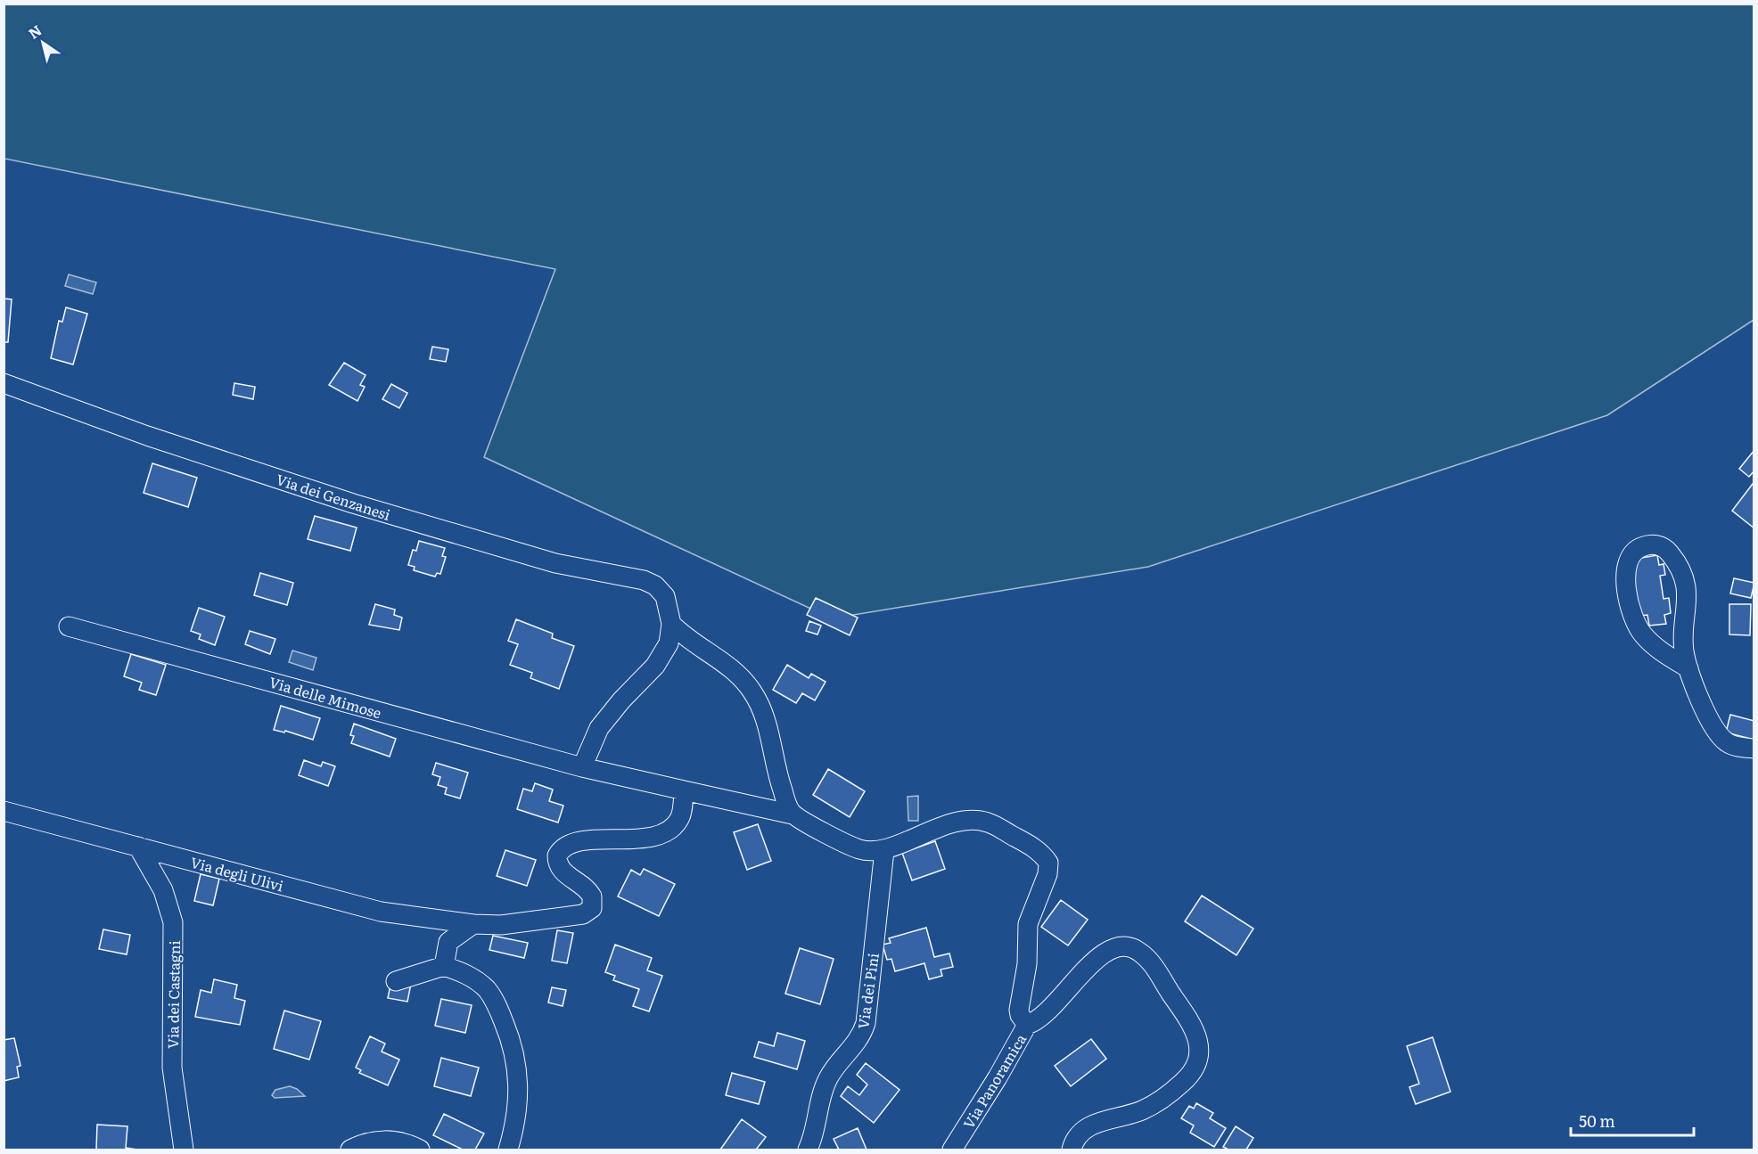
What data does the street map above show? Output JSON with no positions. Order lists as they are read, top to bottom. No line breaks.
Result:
{"streets":{"street":["Via dei Genzanesi","Via delle Mimose","Via degli Ulivi","Via dei Pini","Via dei Castagni","Via Panoramica"]},"crossings":[["Via delle Mimose","Via degli Ulivi"],["Via delle Mimose","Via Panoramica"],["Via degli Ulivi","Via dei Castagni"],["Via degli Ulivi","Via Panoramica"],["Via dei Pini","Via Panoramica"]],"scale_bar":"50 m","north":"top left"}
